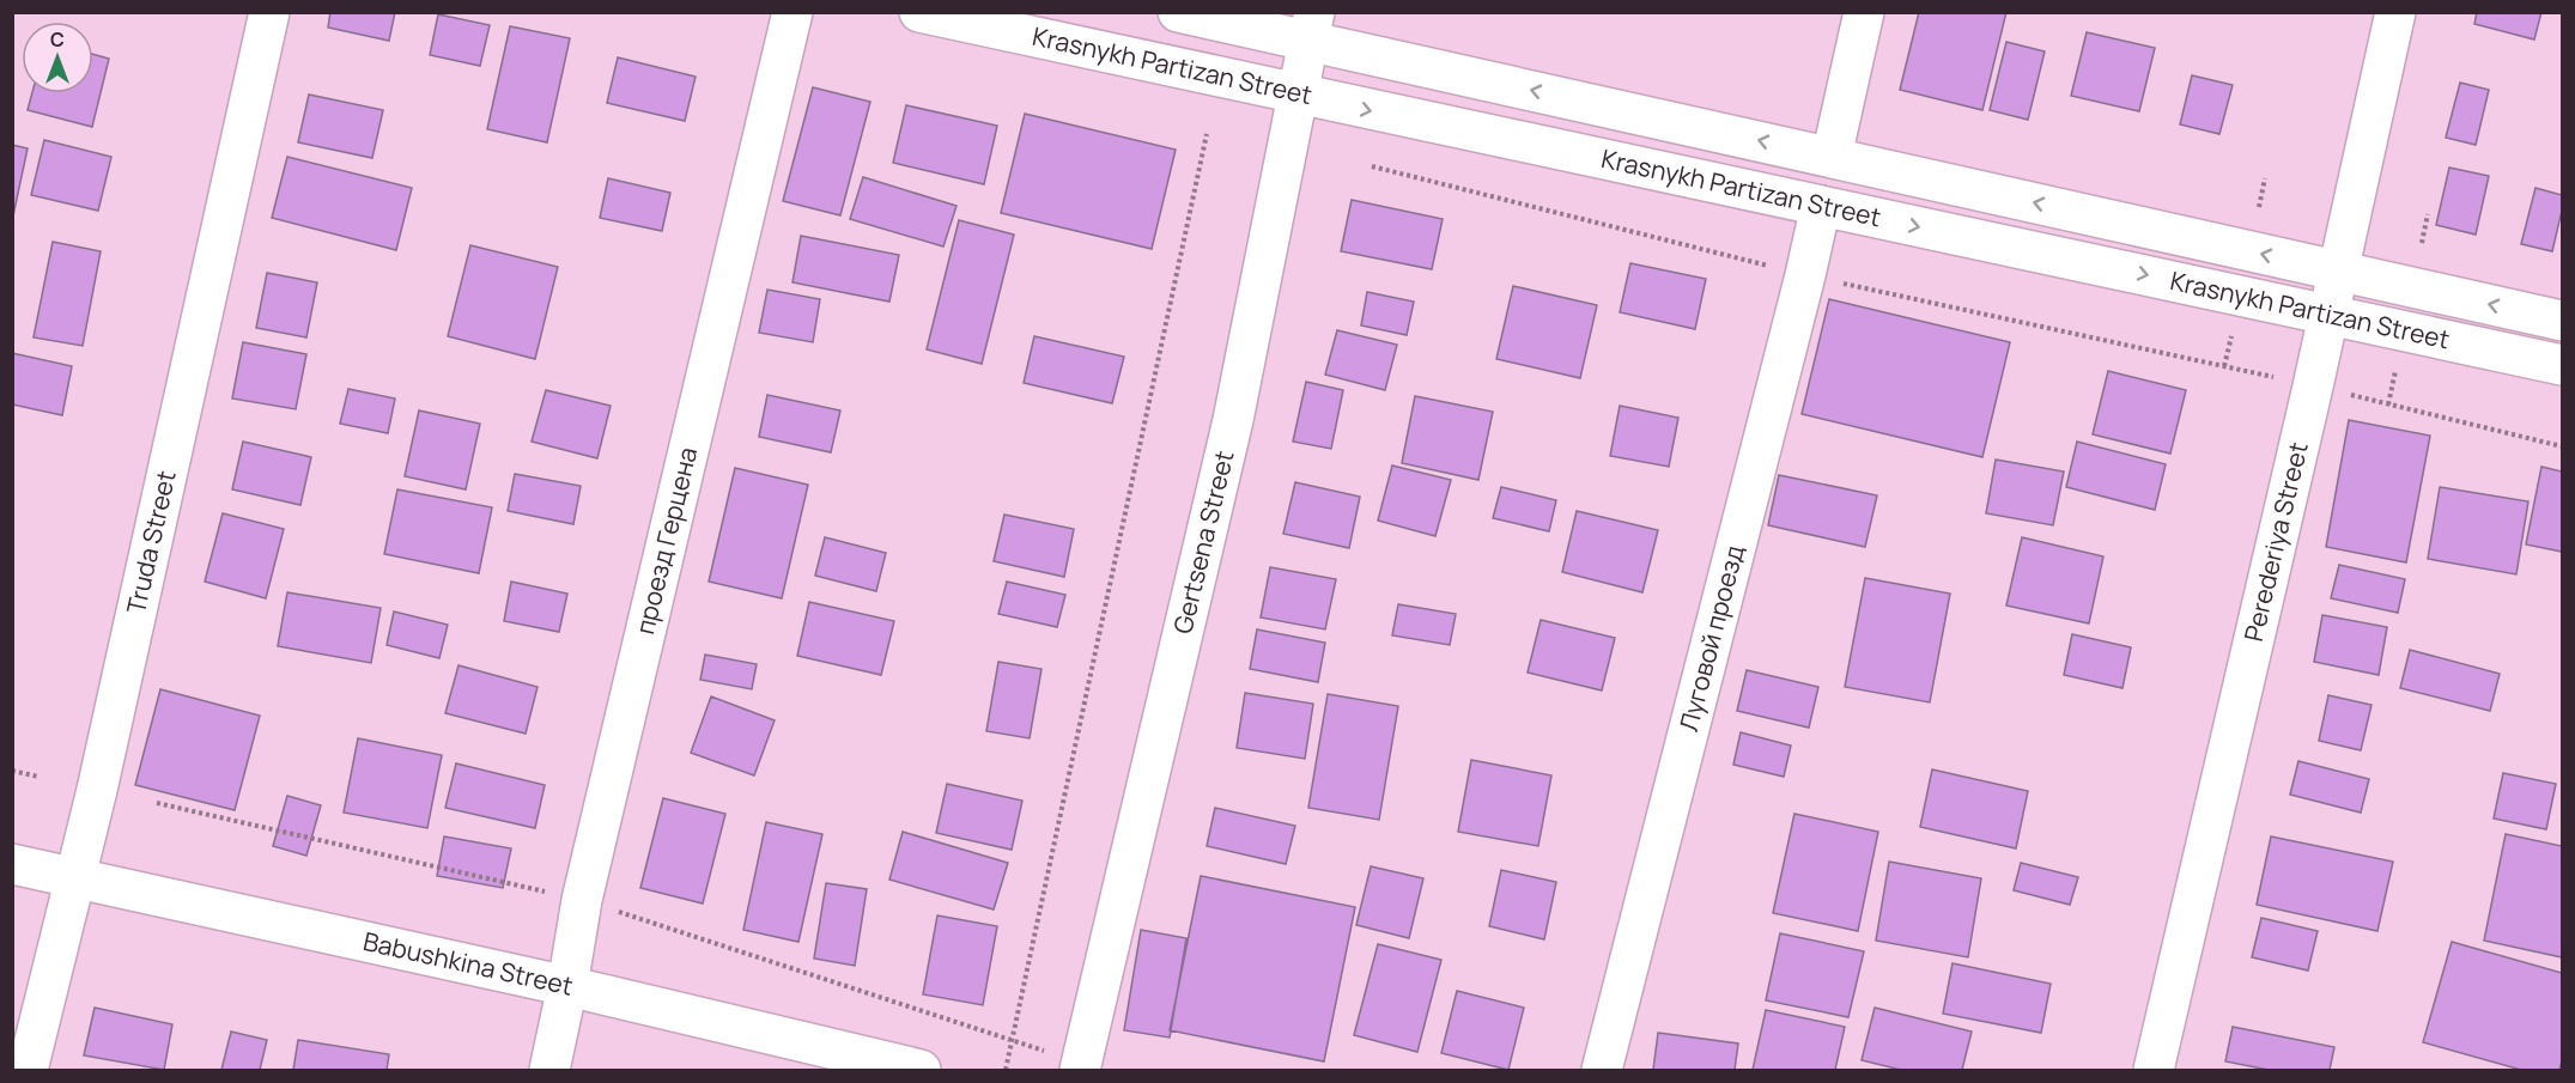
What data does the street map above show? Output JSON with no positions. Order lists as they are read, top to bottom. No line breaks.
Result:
{"streets":{"main road":["Krasnykh Partizan Street","проезд Герцена","Truda Street","Perederiya Street","Gertsena Street","Луговой проезд","Babushkina Street"]},"crossings":[["Krasnykh Partizan Street","Perederiya Street"],["Krasnykh Partizan Street","Gertsena Street"],["Krasnykh Partizan Street","Луговой проезд"],["проезд Герцена","Babushkina Street"],["Truda Street","Babushkina Street"]],"north":"top"}
